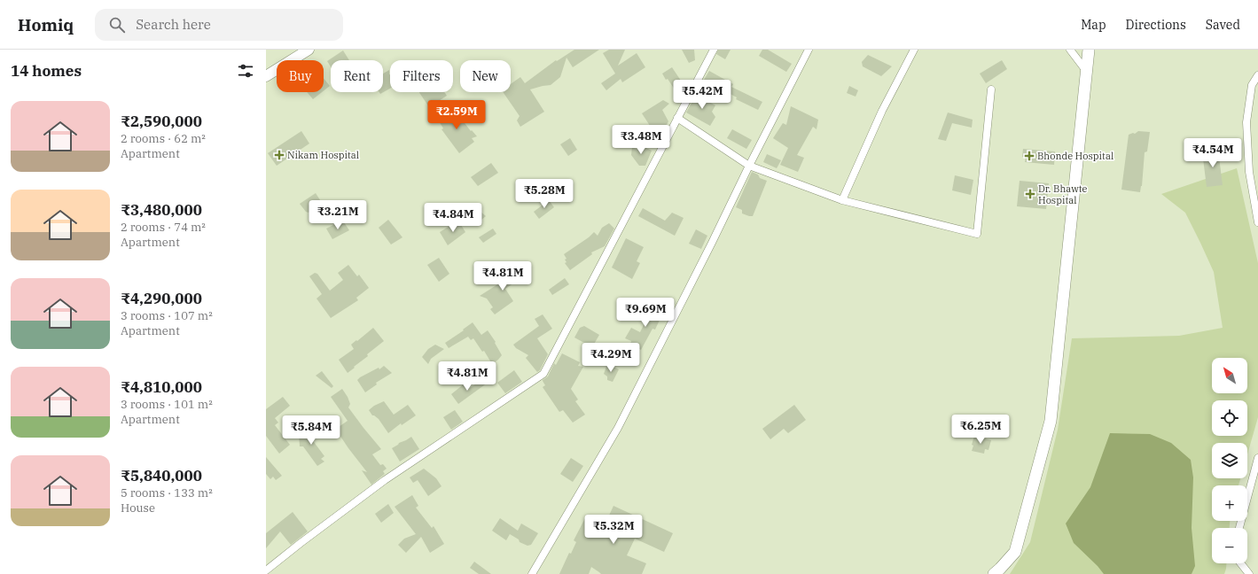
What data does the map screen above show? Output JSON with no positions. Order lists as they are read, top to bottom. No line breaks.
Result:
{"places":{"health":["Nikam Hospital","Bhonde Hospital","Dr. Bhawte Hospital"]},"north":"top left","page":{"header":"Homiq","search":"Search here","nav":["Map","Directions","Saved"],"heading":"14 homes","chip":["Buy","Rent","Filters","New"],"price":["₹5.42M","₹2.59M","₹3.48M","₹4.54M","₹5.28M","₹3.21M","₹4.84M","₹4.81M","₹9.69M","₹4.29M","₹4.81M","₹6.25M","₹5.84M","₹5.32M"],"list":[{"name":"₹2,590,000","note":"2 rooms · 62 m² · Apartment"},{"name":"₹3,480,000","note":"2 rooms · 74 m² · Apartment"},{"name":"₹4,290,000","note":"3 rooms · 107 m² · Apartment"},{"name":"₹4,810,000","note":"3 rooms · 101 m² · Apartment"},{"name":"₹5,840,000","note":"5 rooms · 133 m² · House"}],"map_buttons":["+","−"]}}
